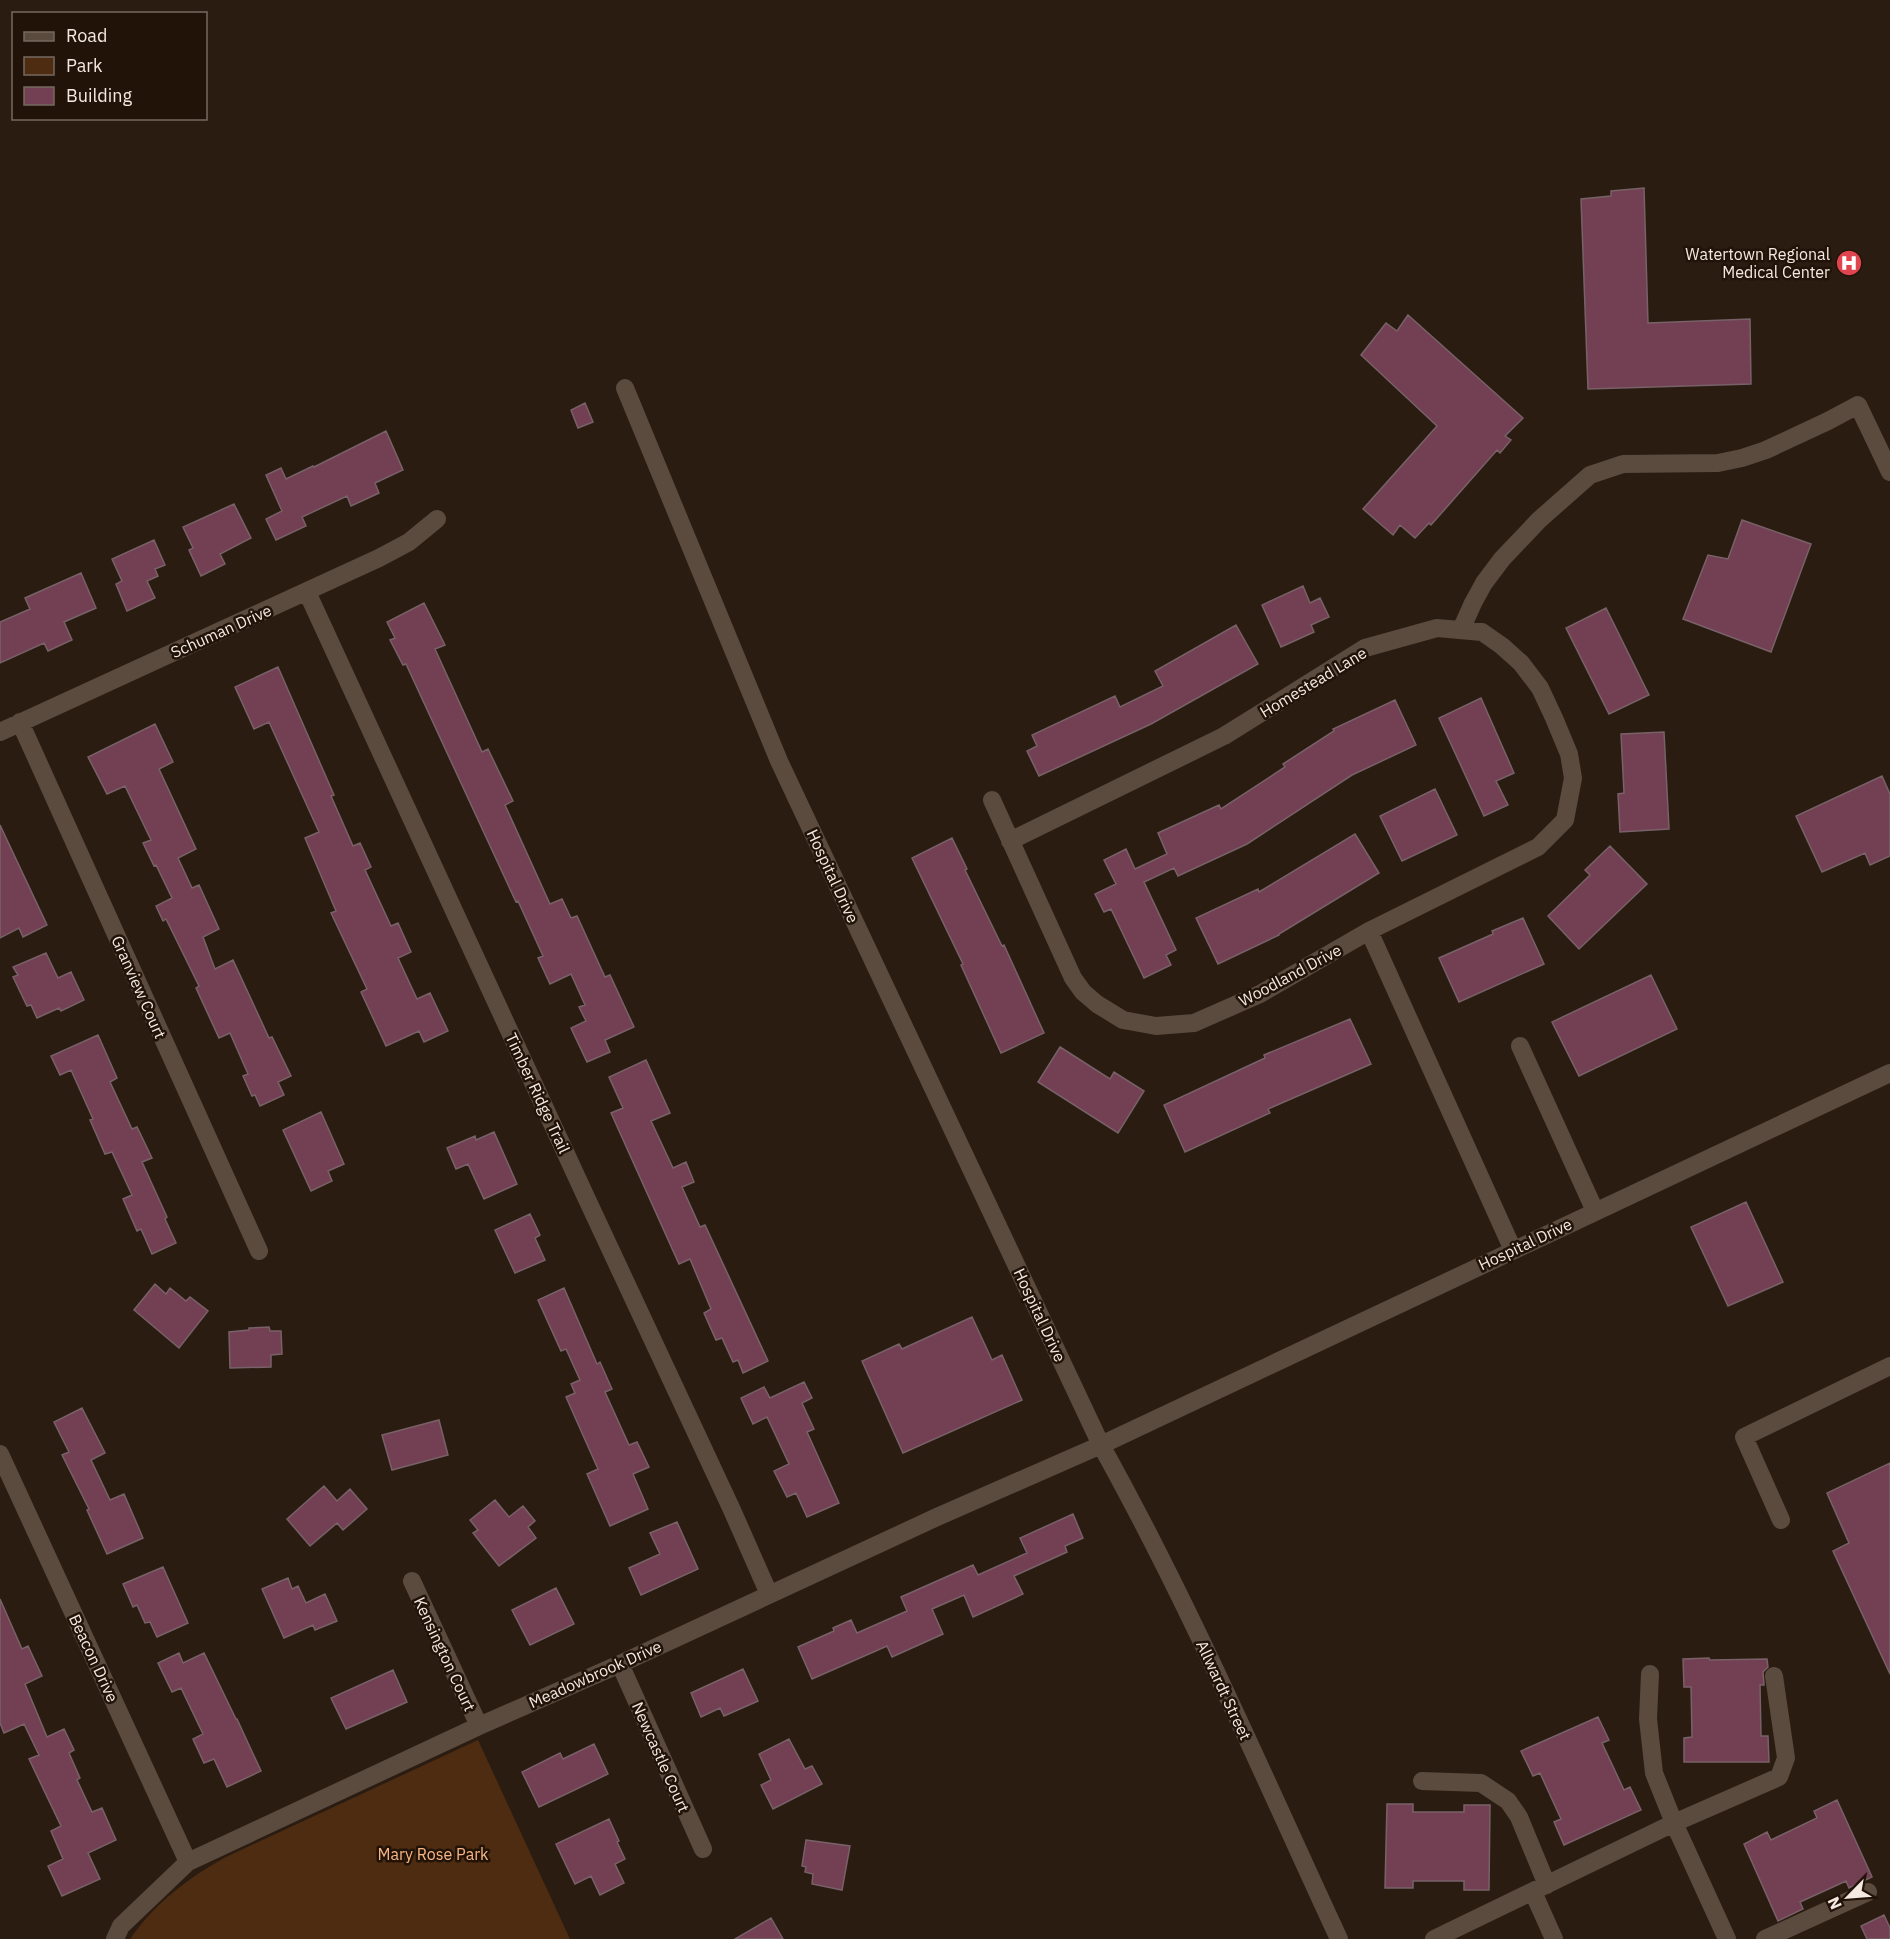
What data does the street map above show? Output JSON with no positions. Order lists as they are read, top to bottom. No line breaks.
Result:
{"streets":{"street":["Schuman Drive","Homestead Lane","Hospital Drive","Woodland Drive","Granview Court","Timber Ridge Trail","Kensington Court","Beacon Drive","Meadowbrook Drive","Allwardt Street","Newcastle Court"]},"crossings":[["Schuman Drive","Granview Court"],["Schuman Drive","Timber Ridge Trail"],["Homestead Lane","Woodland Drive"],["Hospital Drive","Meadowbrook Drive"],["Hospital Drive","Allwardt Street"],["Timber Ridge Trail","Meadowbrook Drive"],["Kensington Court","Meadowbrook Drive"],["Beacon Drive","Meadowbrook Drive"],["Meadowbrook Drive","Allwardt Street"],["Meadowbrook Drive","Newcastle Court"]],"parks":["Mary Rose Park"],"places":{"hospital":["Watertown Regional Medical Center"]},"legend":["Road","Park","Building"],"north":"bottom left"}
